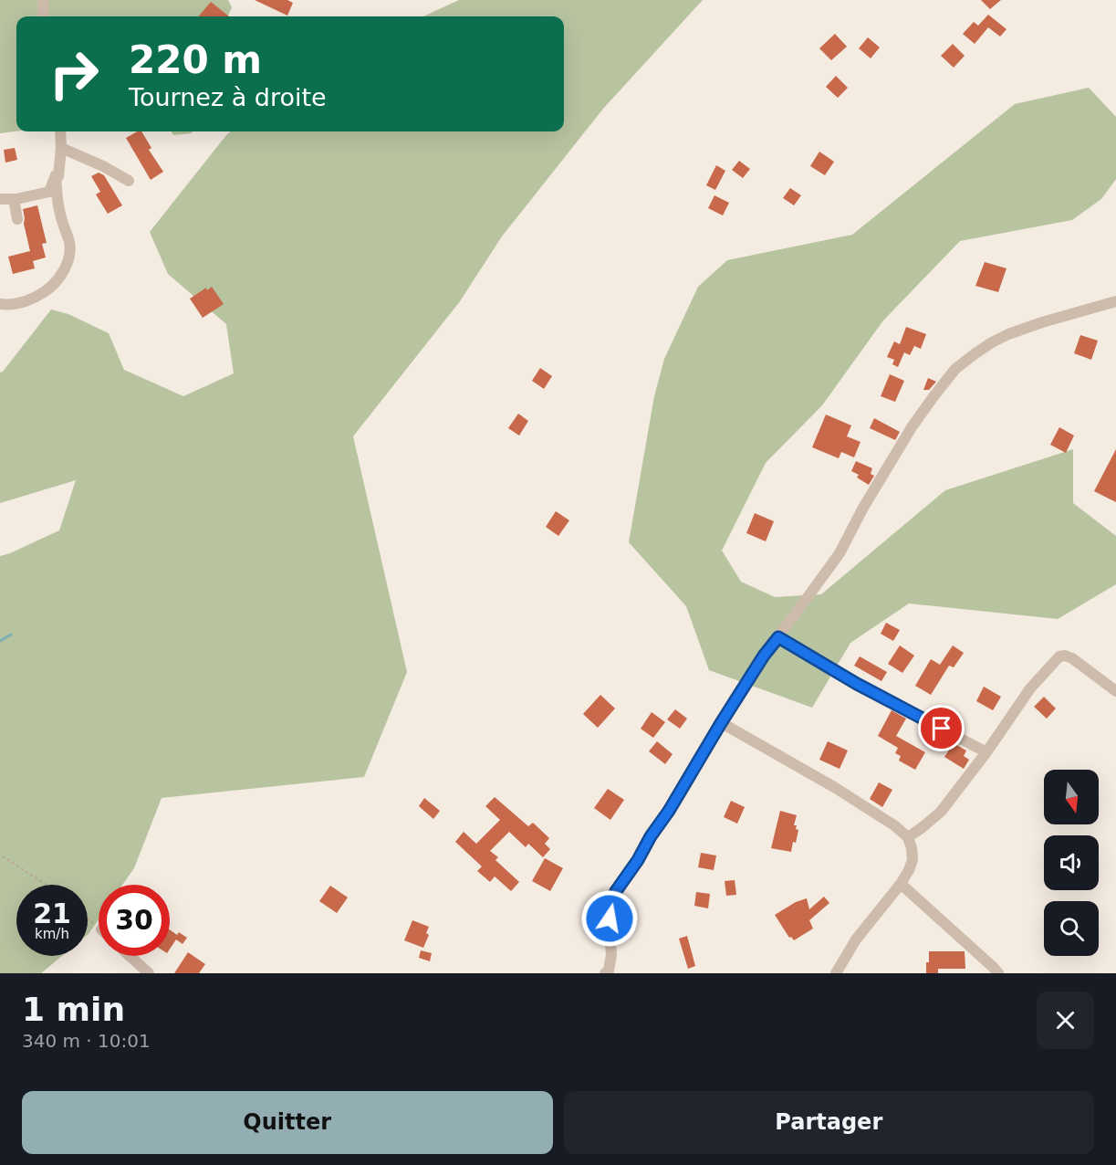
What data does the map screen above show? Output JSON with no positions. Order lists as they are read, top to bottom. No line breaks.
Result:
{"north":"bottom","page":{"turn":["220 m","Tournez à droite"],"speed":"21 km/h","limit":"30","heading":["1 min","340 m · 10:01"],"buttons":["Quitter","Partager"]}}
